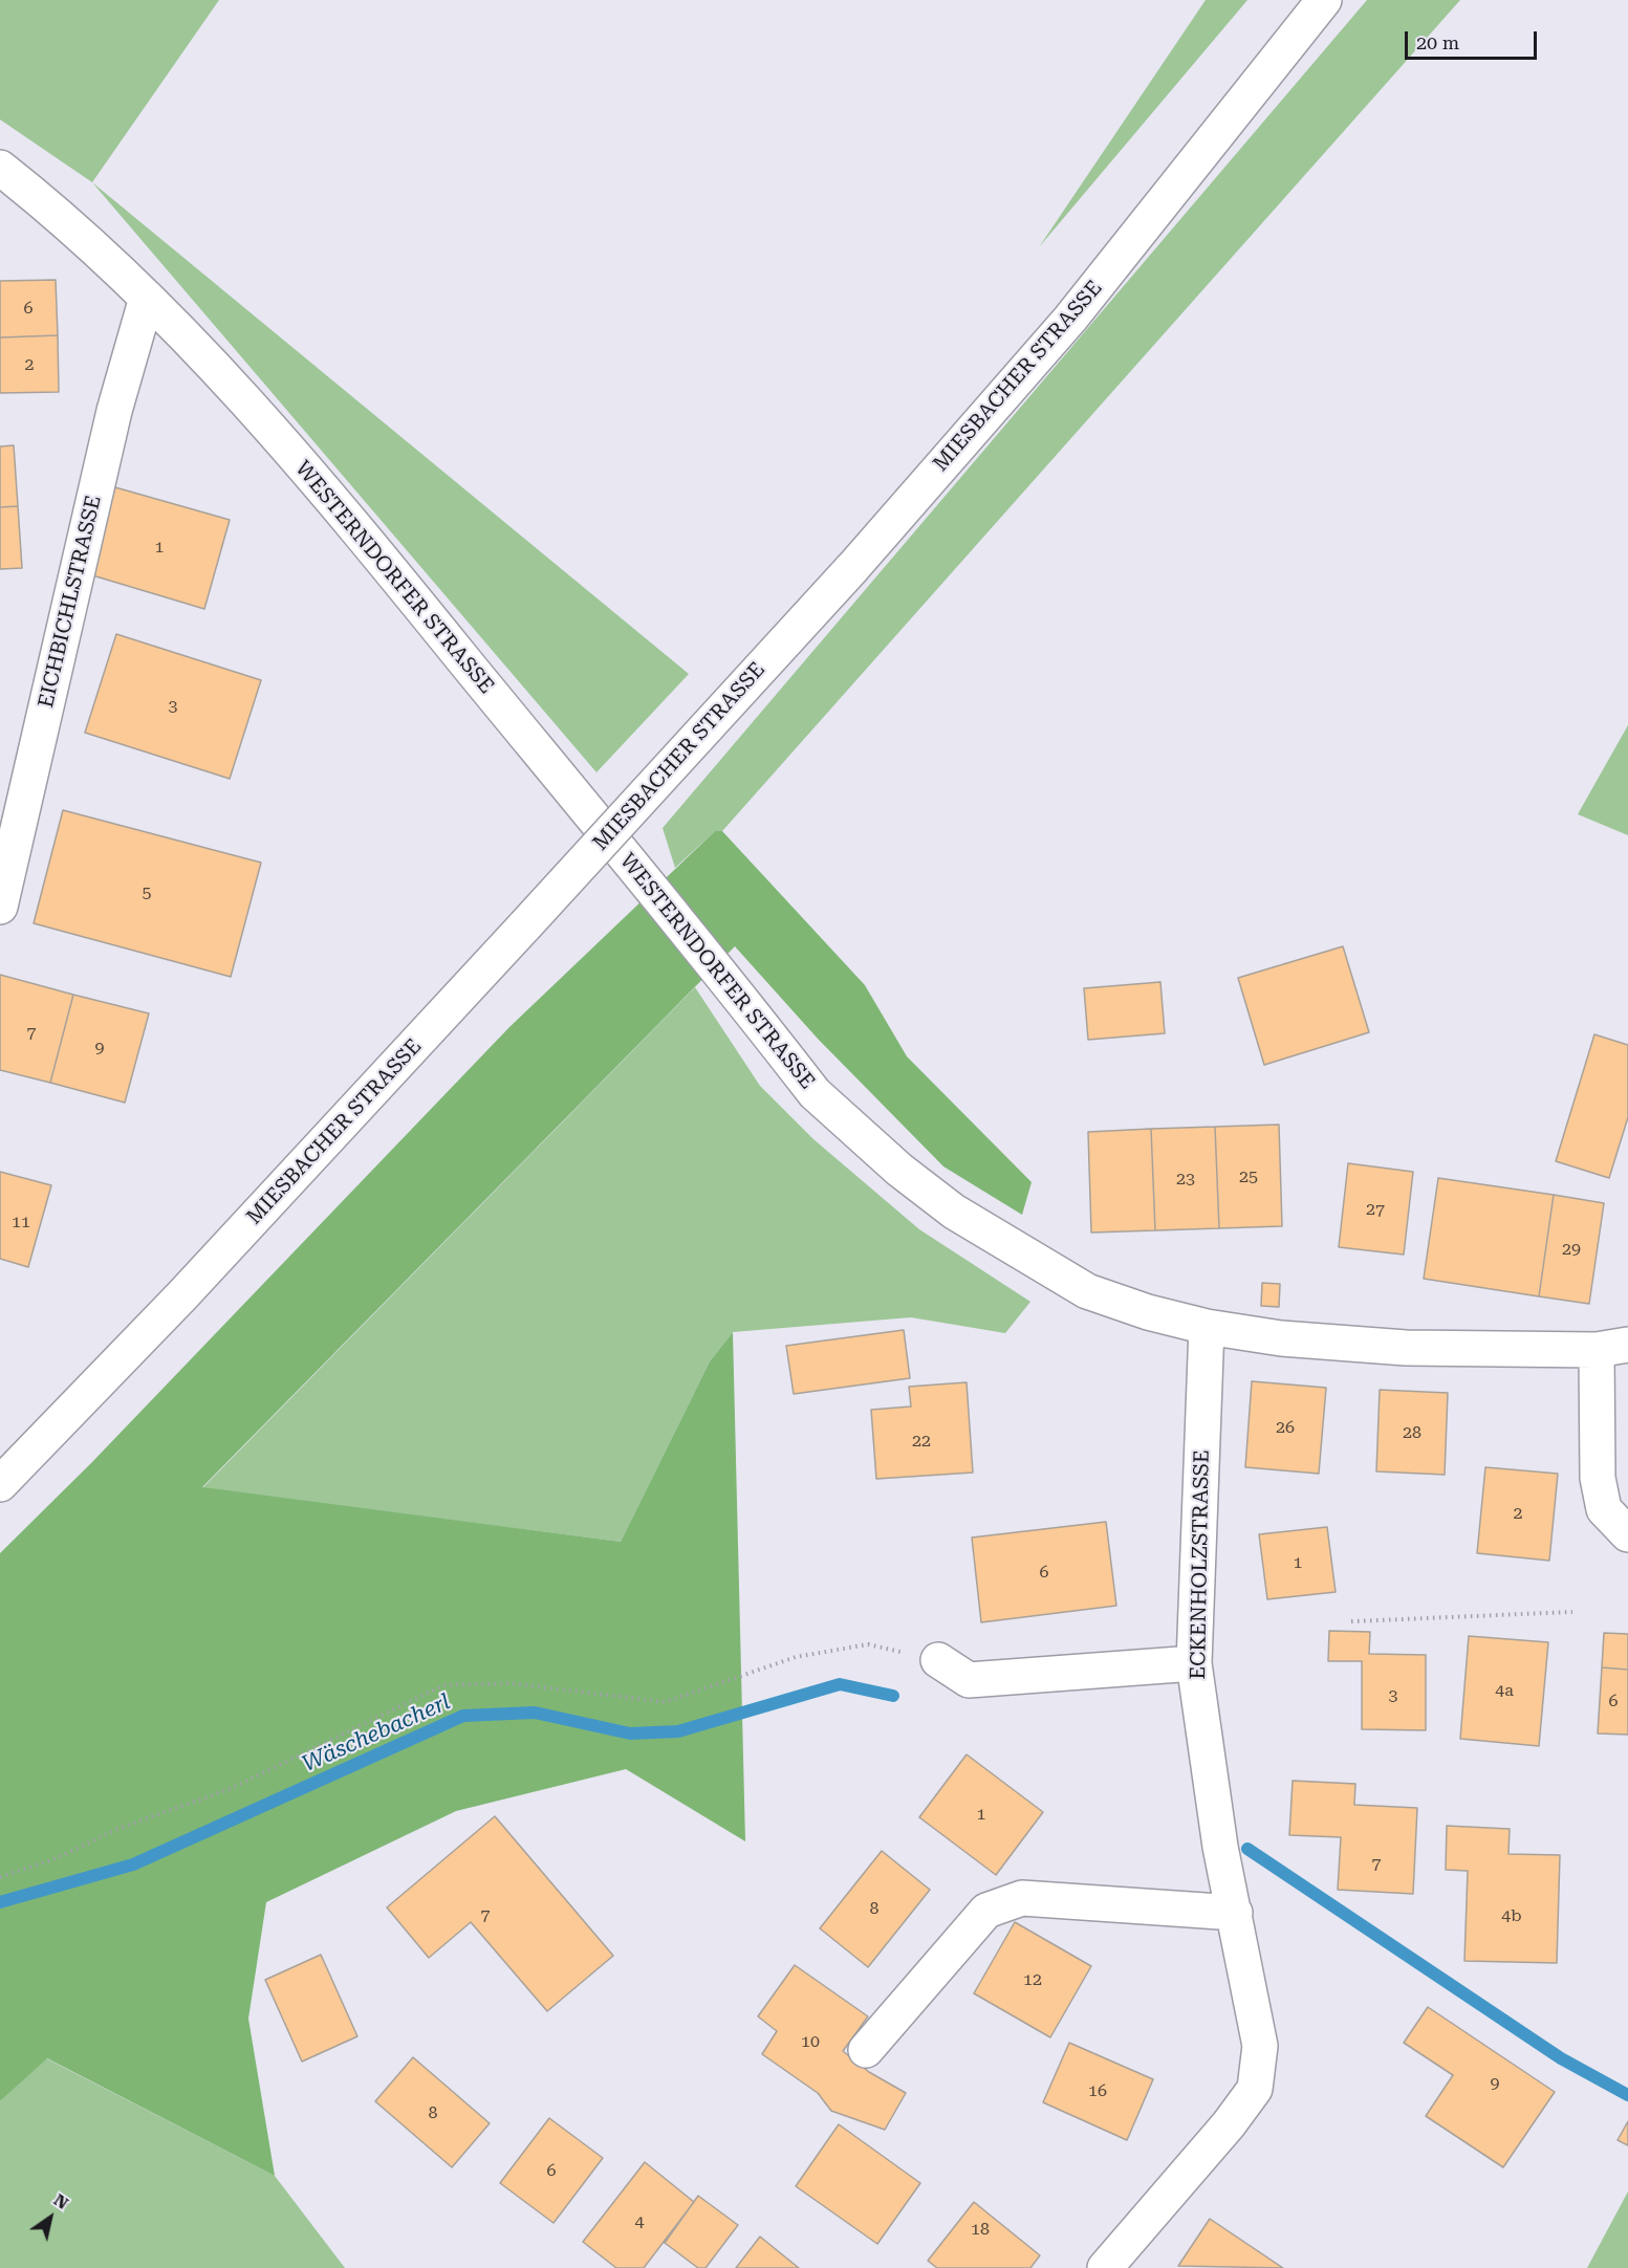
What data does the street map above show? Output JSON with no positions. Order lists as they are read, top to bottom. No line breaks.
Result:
{"streets":{"street":["MIESBACHER STRASSE","WESTERNDORFER STRASSE","EICHBICHLSTRASSE","ECKENHOLZSTRASSE"]},"crossings":[["WESTERNDORFER STRASSE","EICHBICHLSTRASSE"],["WESTERNDORFER STRASSE","ECKENHOLZSTRASSE"]],"water":["Wäschebacherl"],"house_numbers":["6","2","1","3","5","7","9","25","23","27","11","29","26","28","22","2","1","6","4a","3","6","1","7","8","7","4b","12","10","9","16","8","6","4","18"],"scale_bar":"20 m","north":"top right"}
